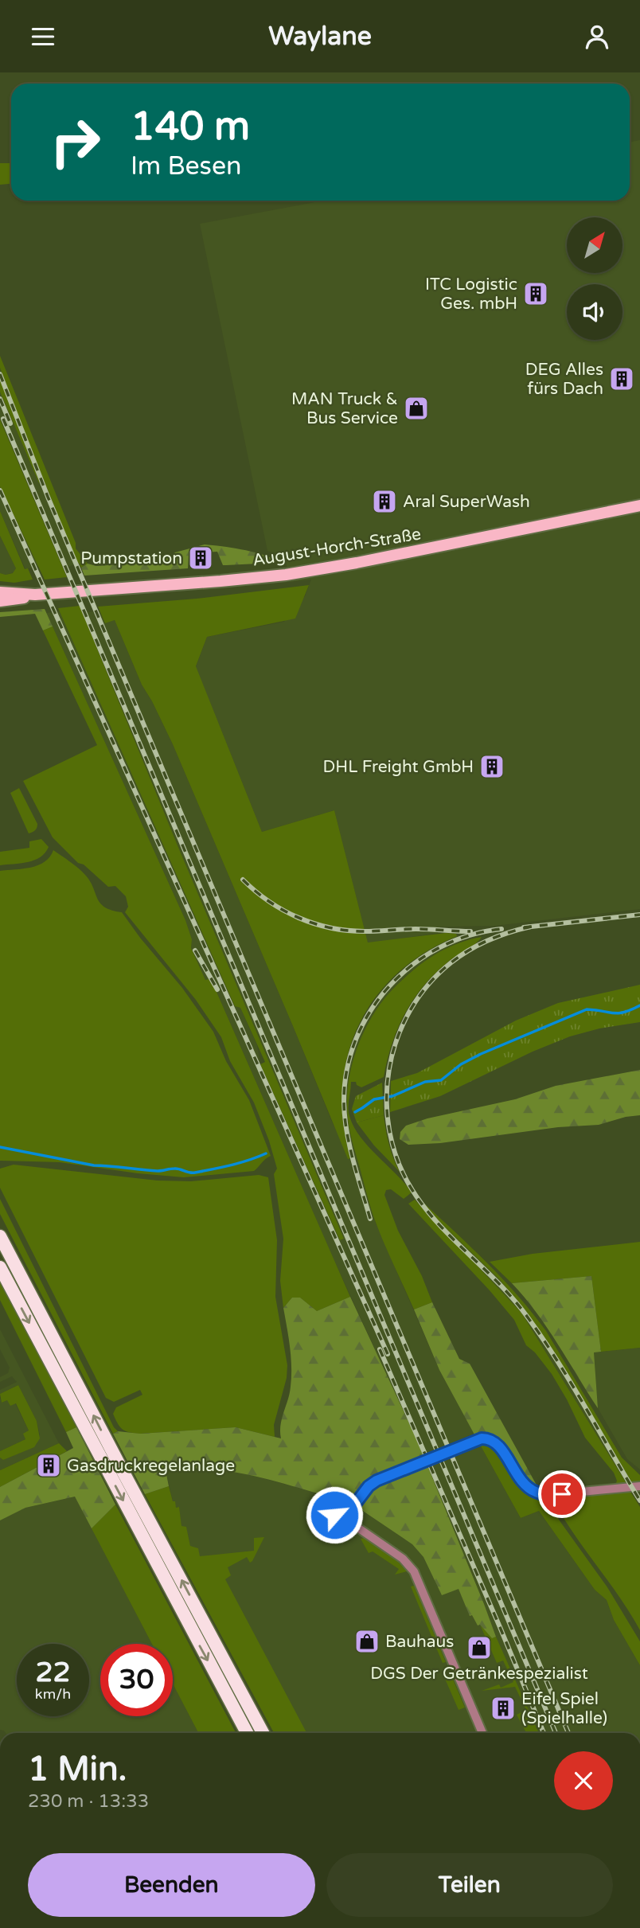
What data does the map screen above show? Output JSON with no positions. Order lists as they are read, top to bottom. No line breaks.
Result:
{"streets":{"main road":["August-Horch-Straße"]},"places":{"building":["ITC Logistic Ges. mbH","DEG Alles fürs Dach","Aral SuperWash","Pumpstation","DHL Freight GmbH","Gasdruckregelanlage","Eifel Spiel (Spielhalle)"],"shop":["MAN Truck & Bus Service","Bauhaus","DGS Der Getränkespezialist"]},"north":"top right","page":{"header":"Waylane","turn":["140 m","Im Besen"],"speed":"22 km/h","limit":"30","heading":["1 Min.","230 m · 13:33"],"buttons":["Beenden","Teilen"]}}
